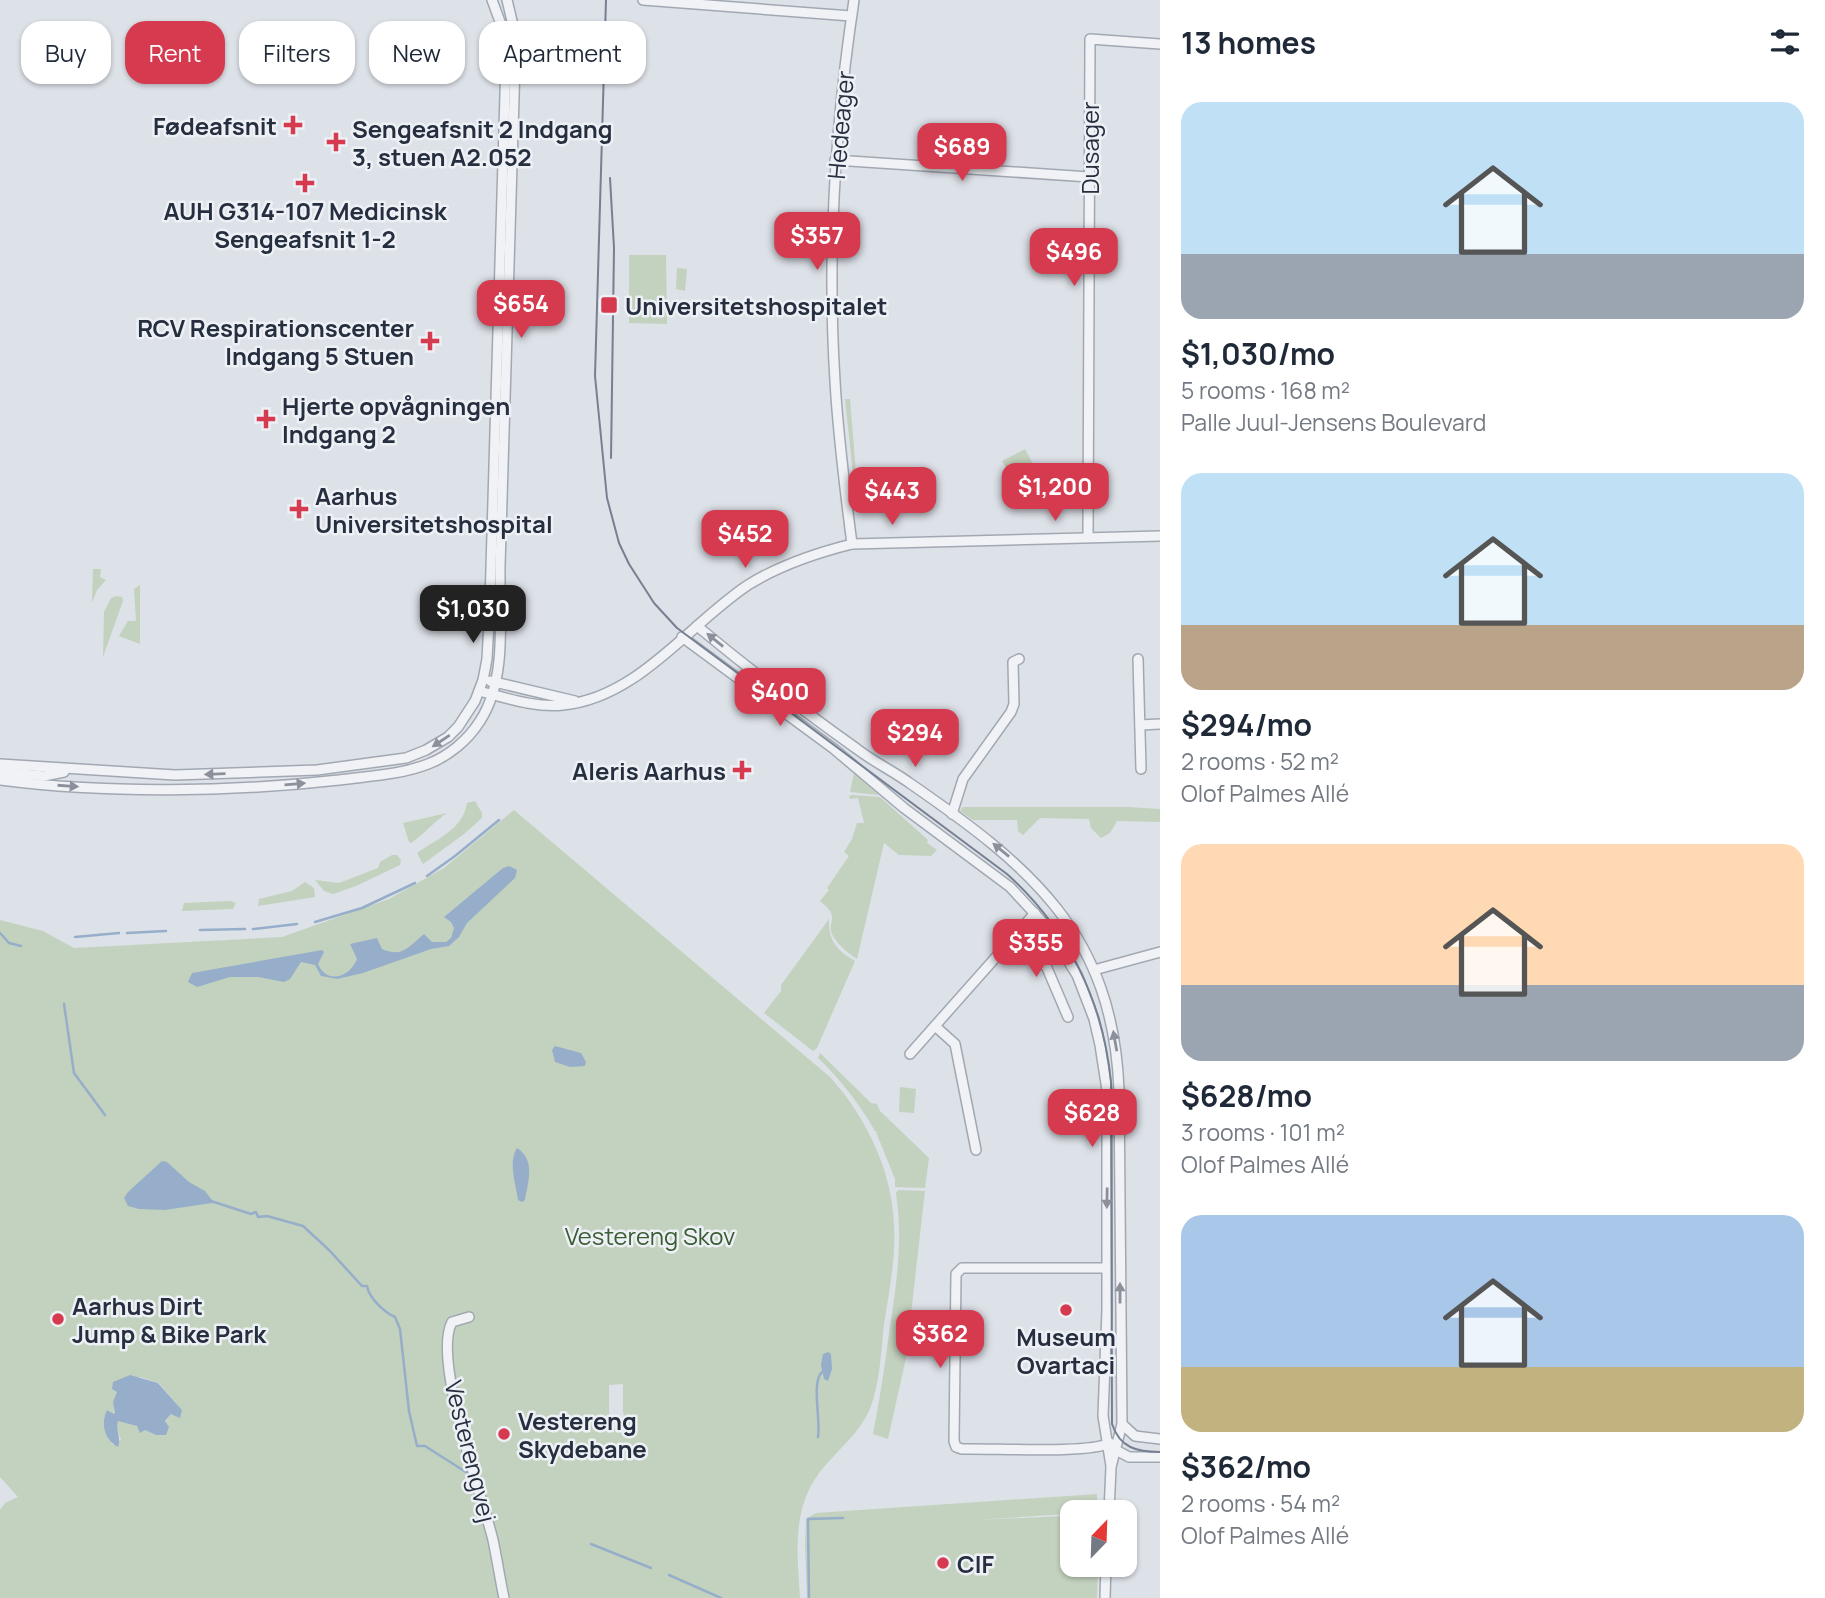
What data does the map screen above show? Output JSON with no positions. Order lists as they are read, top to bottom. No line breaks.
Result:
{"streets":{"street":["Hedeager","Dusager","Vesterengvej"]},"parks":["Vestereng Skov"],"places":{"health":["Fødeafsnit","Sengeafsnit 2 Indgang 3, stuen A2.052","AUH G314-107 Medicinsk Sengeafsnit 1-2","RCV Respirationscenter Indgang 5 Stuen","Hjerte opvågningen Indgang 2","Aarhus Universitetshospital","Aleris Aarhus"],"transit":["Universitetshospitalet"],"other":["Museum Ovartaci","Aarhus Dirt Jump & Bike Park","Vestereng Skydebane","CIF"]},"north":"top right","page":{"heading":"13 homes","chip":["Buy","Rent","Filters","New","Apartment"],"list":[{"name":"$1,030/mo","note":"5 rooms · 168 m² · Palle Juul-Jensens Boulevard"},{"name":"$294/mo","note":"2 rooms · 52 m² · Olof Palmes Allé"},{"name":"$628/mo","note":"3 rooms · 101 m² · Olof Palmes Allé"},{"name":"$362/mo","note":"2 rooms · 54 m² · Olof Palmes Allé"}],"price":["$689","$357","$496","$654","$1,200","$443","$452","$1,030","$400","$294","$355","$628","$362"]}}
